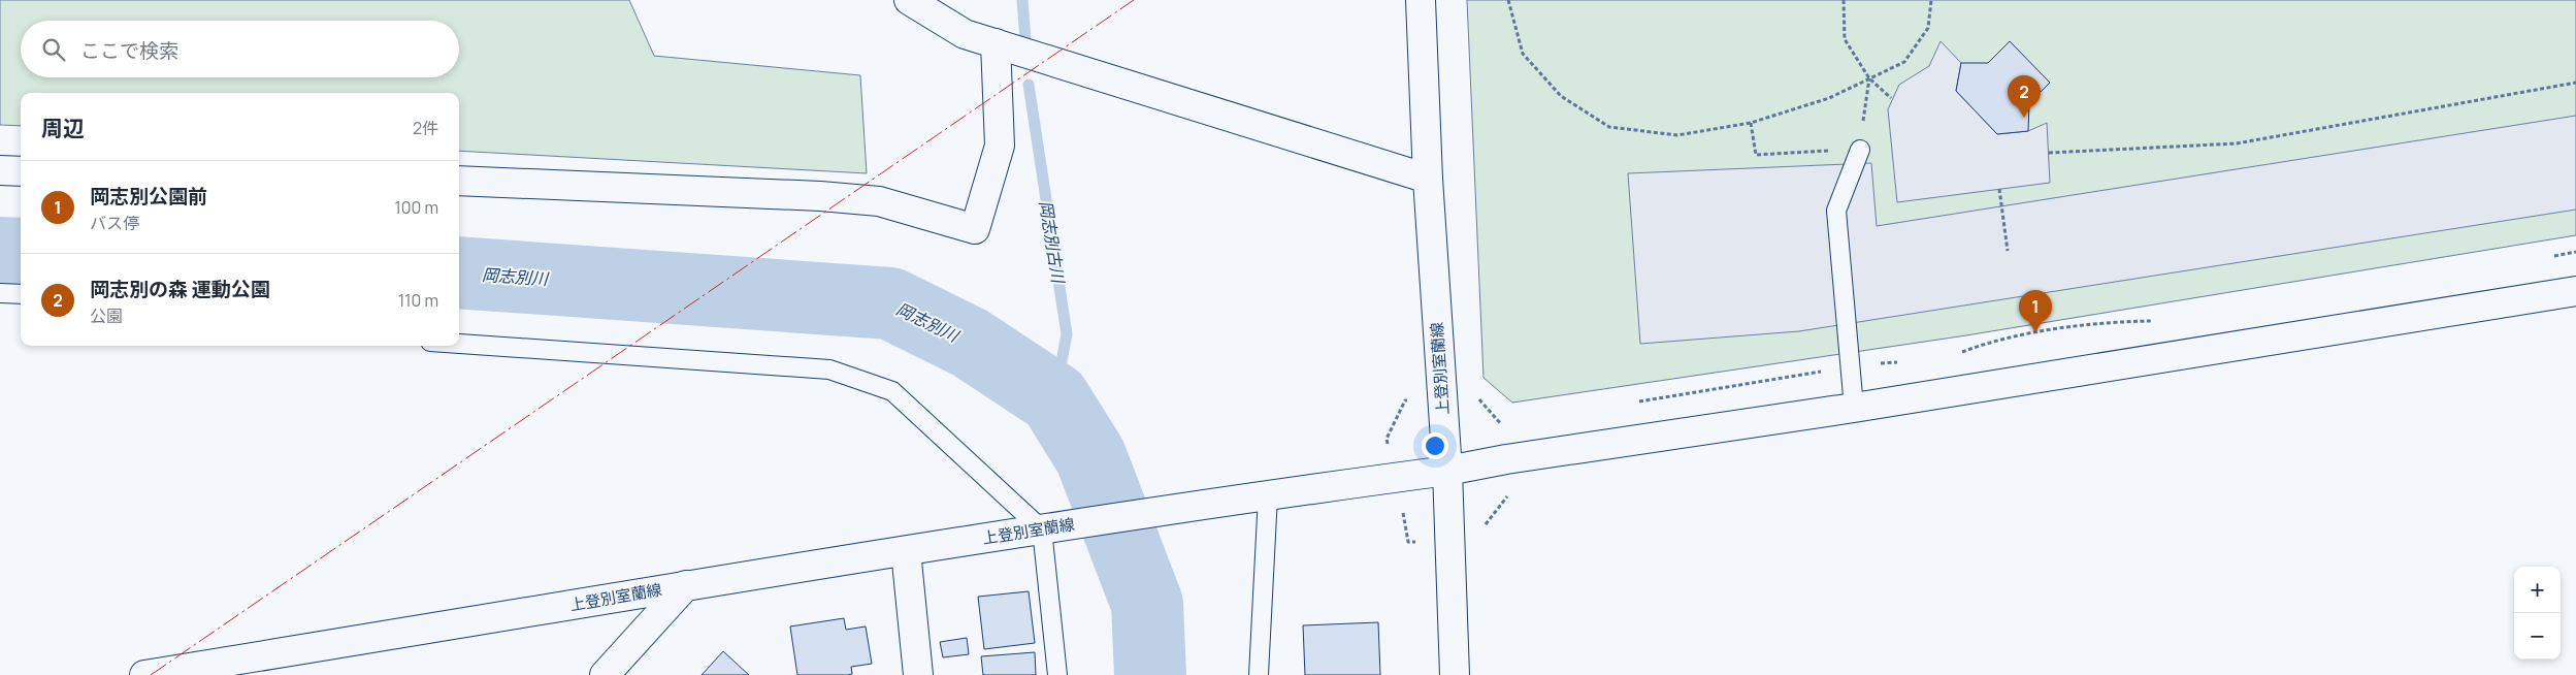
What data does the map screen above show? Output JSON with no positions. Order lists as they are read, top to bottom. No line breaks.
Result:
{"streets":{"street":["上登別室蘭線"]},"water":["岡志別古川","岡志別川"],"page":{"search":"ここで検索","pins":["2","1"],"heading":["周辺","2件"],"list":[{"mark":"1","name":"岡志別公園前","note":"バス停","value":"100 m"},{"mark":"2","name":"岡志別の森 運動公園","note":"公園","value":"110 m"}],"map_buttons":["+","−"]}}
